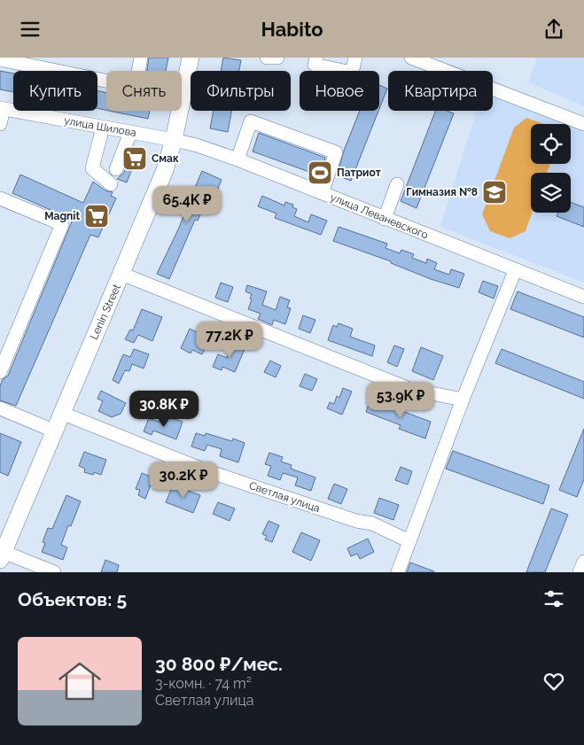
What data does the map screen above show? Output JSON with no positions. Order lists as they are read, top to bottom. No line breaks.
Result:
{"streets":{"main road":["Lenin Street"],"street":["улица Шилова","улица Леваневского","Светлая улица"]},"crossings":[["улица Шилова","улица Леваневского"],["улица Шилова","Lenin Street"],["улица Леваневского","Lenin Street"],["Lenin Street","Светлая улица"]],"places":{"supermarket":["Смак","Magnit"],"sports":["Патриот"],"school or university":["Гимназия №8"]},"page":{"header":"Habito","chip":["Купить","Снять","Фильтры","Новое","Квартира"],"price":["65.4K ₽","77.2K ₽","53.9K ₽","30.8K ₽","30.2K ₽"],"heading":"Объектов: 5","list":[{"name":"30 800 ₽/мес.","note":"3-комн. · 74 m² · Светлая улица"}]}}
